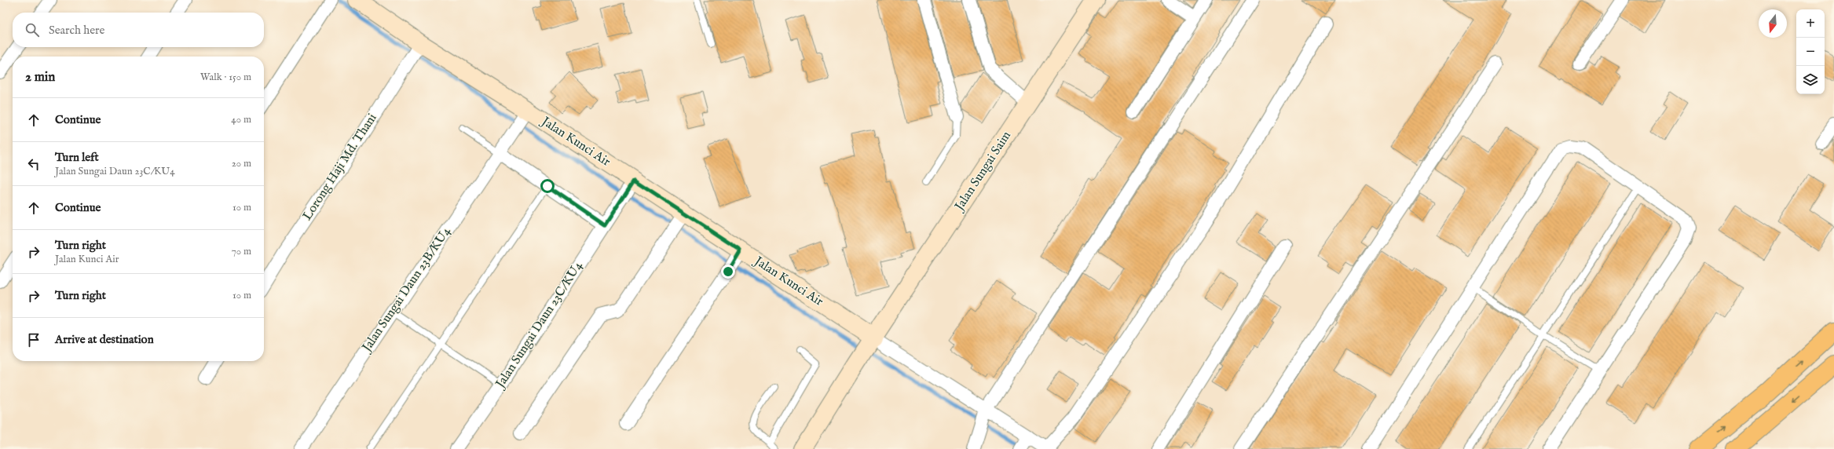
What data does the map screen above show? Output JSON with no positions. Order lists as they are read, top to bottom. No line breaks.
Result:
{"streets":{"street":["Jalan Kunci Air","Lorong Haji Md. Thani","Jalan Sungai Saim","Jalan Sungai Daun 23B/KU4","Jalan Sungai Daun 23C/KU4"]},"crossings":[["Jalan Kunci Air","Lorong Haji Md. Thani"],["Jalan Kunci Air","Jalan Sungai Saim"],["Jalan Kunci Air","Jalan Sungai Daun 23B/KU4"],["Jalan Kunci Air","Jalan Sungai Daun 23C/KU4"]],"north":"bottom","page":{"map_buttons":["+","−"],"search":"Search here","heading":["2 min","Walk · 150 m"],"list":[["Continue","40 m"],["Turn left","Jalan Sungai Daun 23C/KU4","20 m"],["Continue","10 m"],["Turn right","Jalan Kunci Air","70 m"],["Turn right","10 m"],"Arrive at destination"]}}
